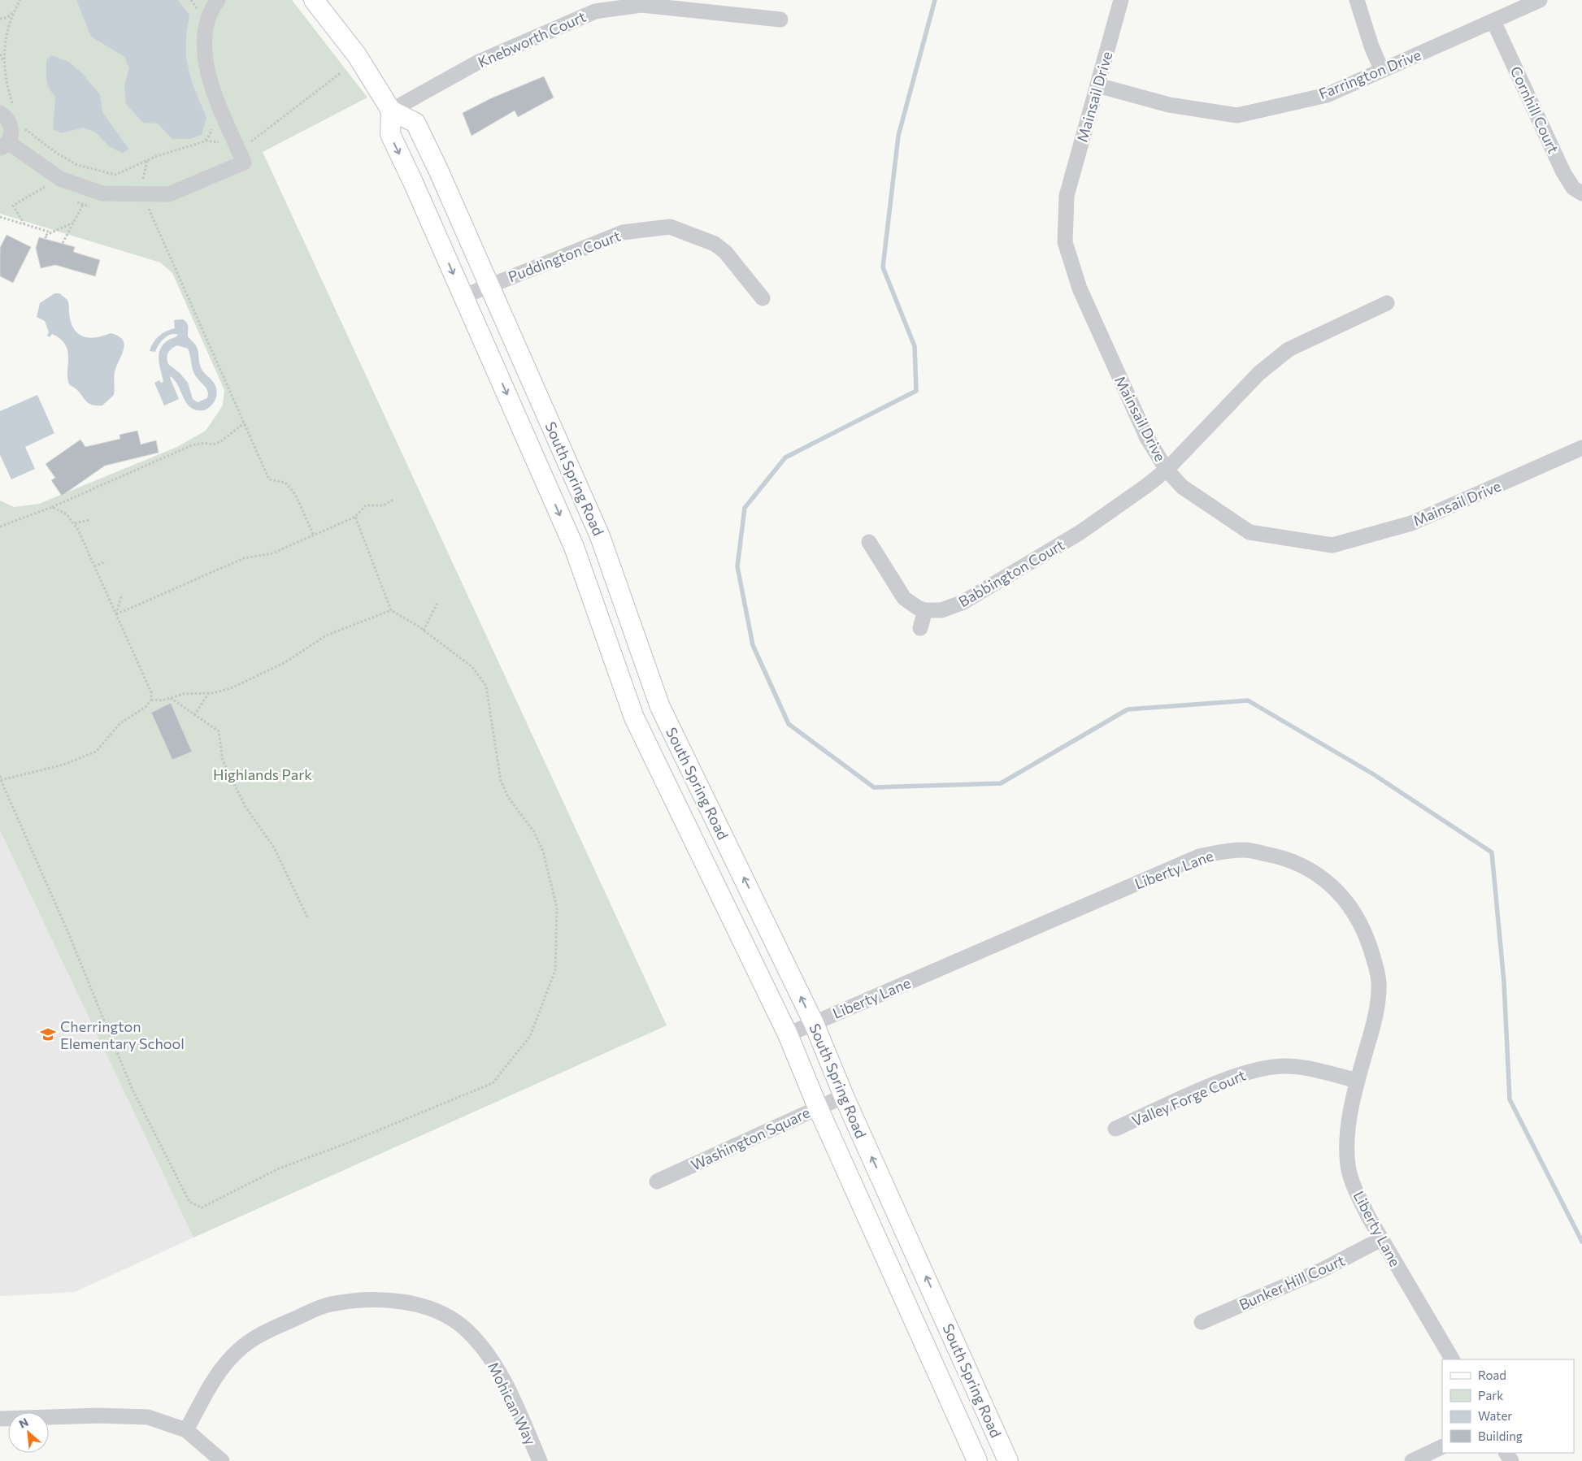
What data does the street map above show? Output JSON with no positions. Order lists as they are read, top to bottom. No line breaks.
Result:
{"streets":{"main road":["South Spring Road"],"street":["Knebworth Court","Farrington Drive","Mainsail Drive","Cornhill Court","Puddington Court","Babbington Court","Liberty Lane","Valley Forge Court","Washington Square","Bunker Hill Court","Mohican Way"]},"crossings":[["Knebworth Court","South Spring Road"],["Farrington Drive","Mainsail Drive"],["Farrington Drive","Cornhill Court"],["Mainsail Drive","Babbington Court"],["Puddington Court","South Spring Road"],["South Spring Road","Liberty Lane"],["South Spring Road","Washington Square"],["Liberty Lane","Valley Forge Court"],["Liberty Lane","Bunker Hill Court"]],"parks":["Highlands Park"],"places":{"school or university":["Cherrington Elementary School"]},"legend":["Road","Park","Water","Building"],"north":"top left"}
